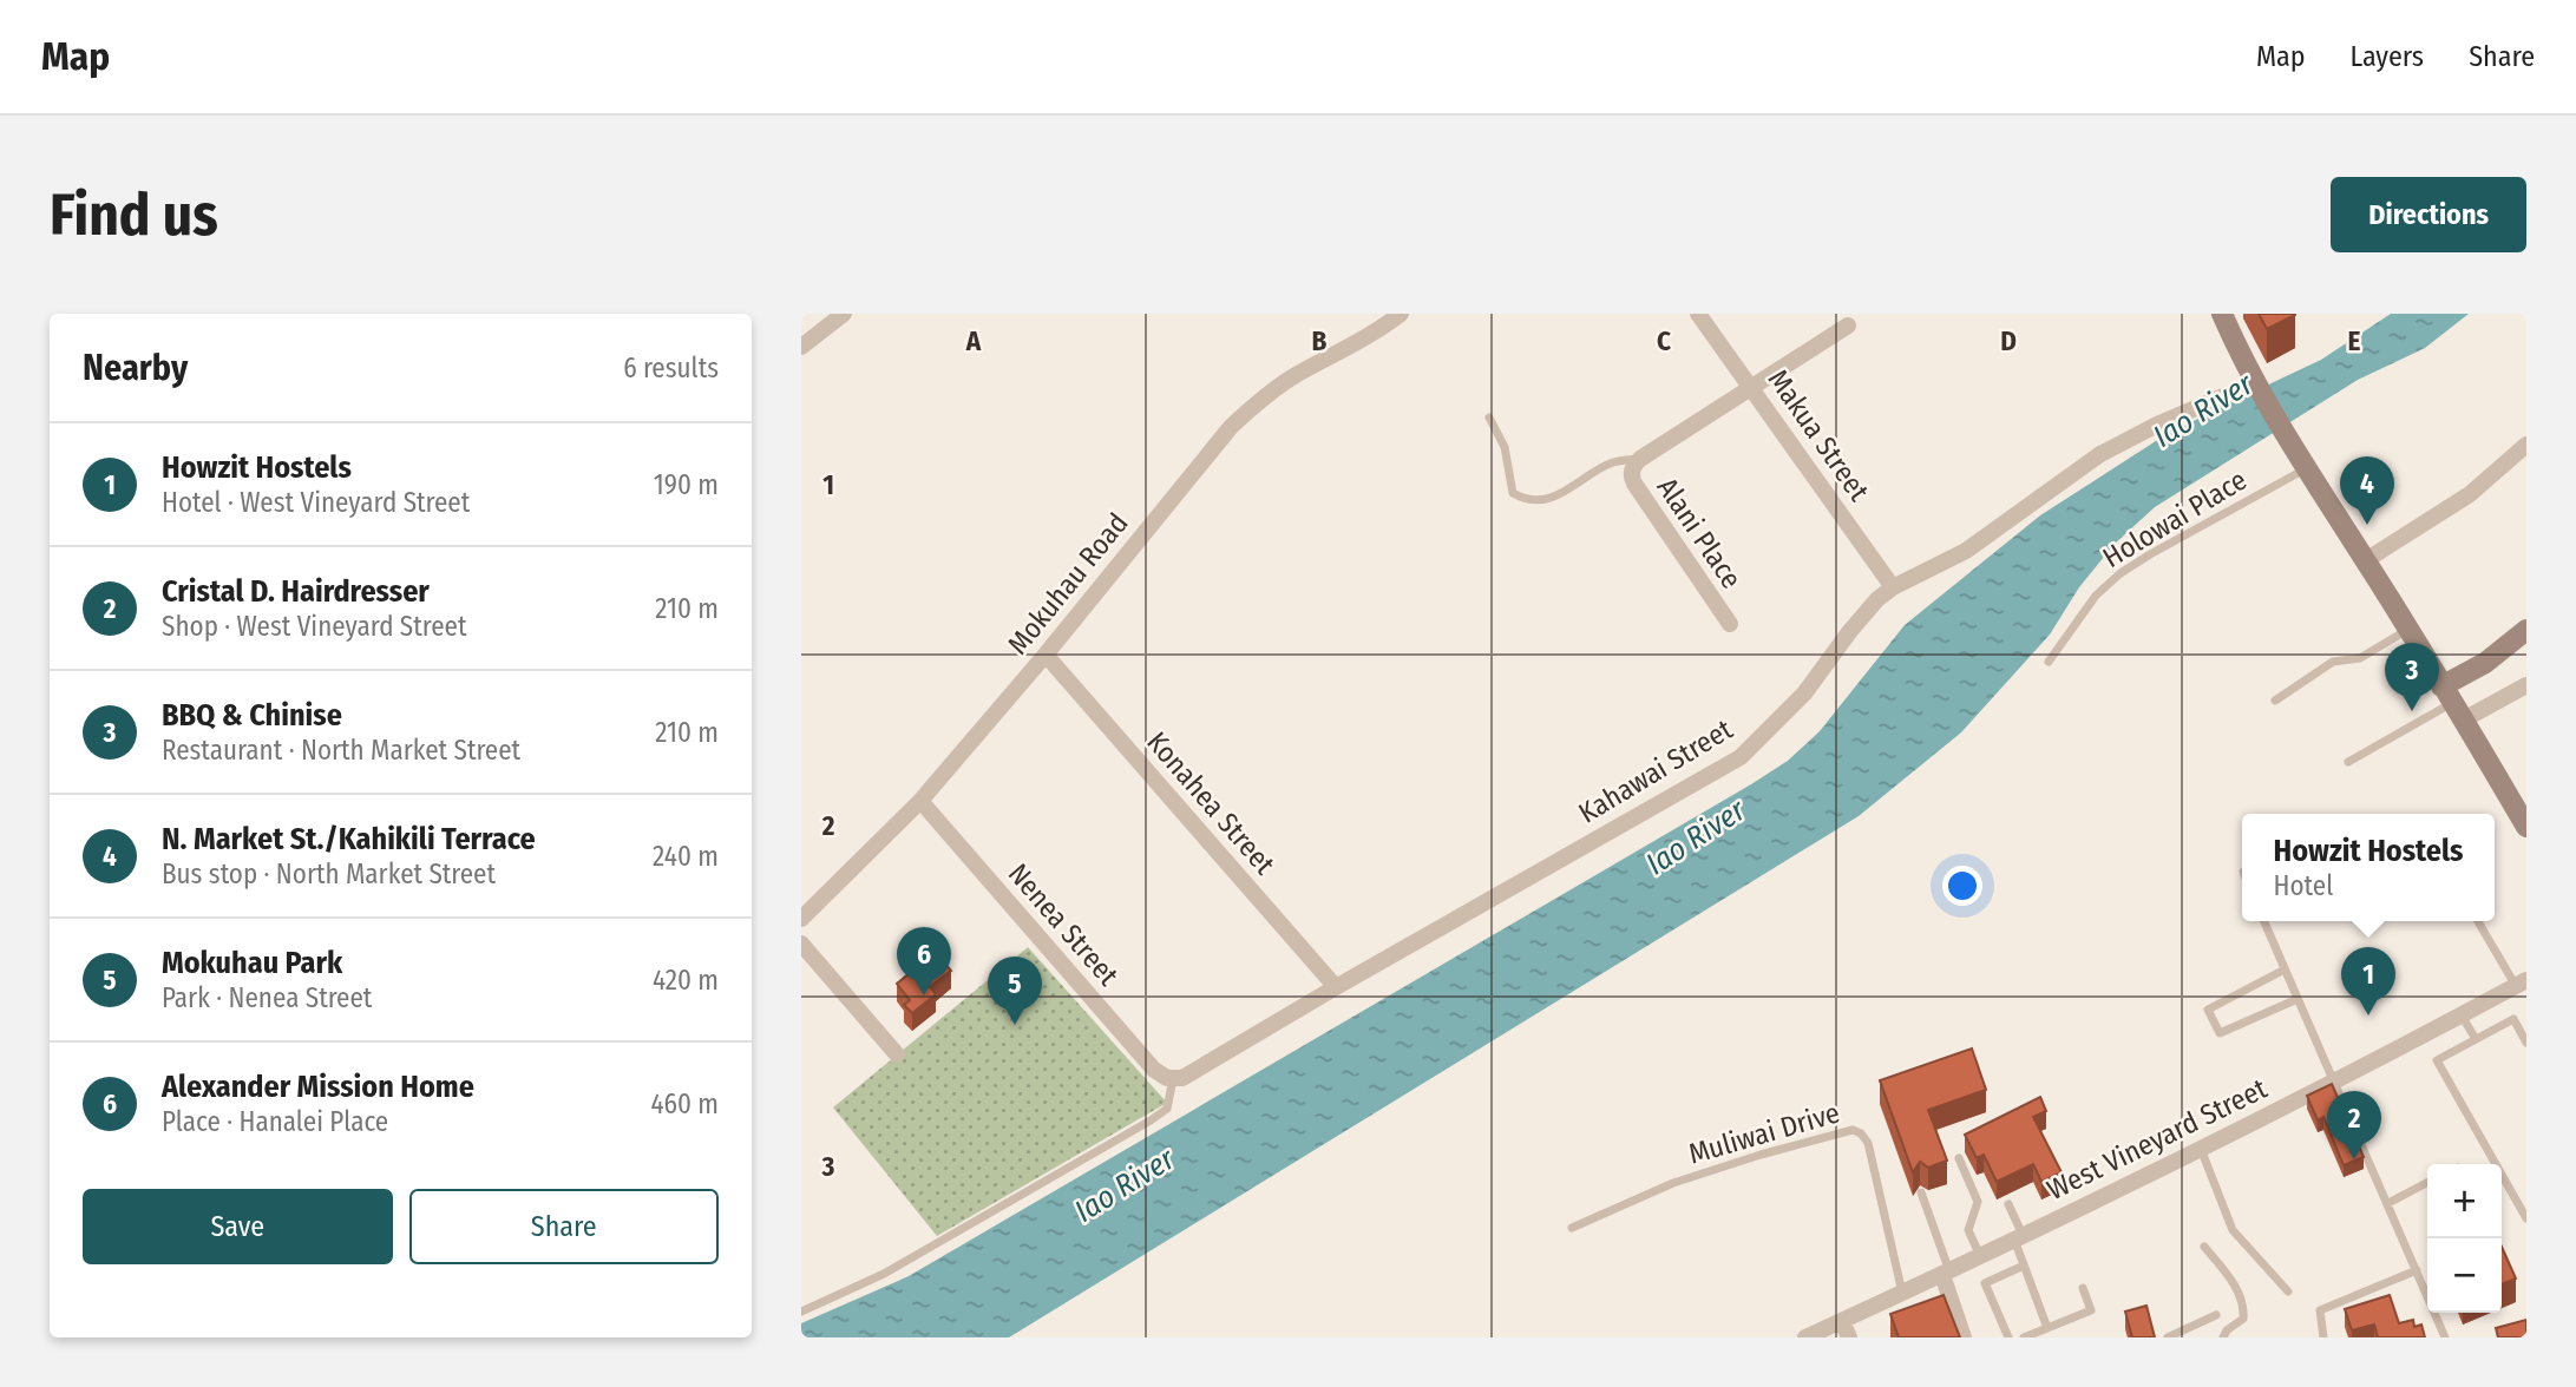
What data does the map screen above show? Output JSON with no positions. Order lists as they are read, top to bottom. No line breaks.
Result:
{"streets":{"street":["Makua Street","Alani Place","Mokuhau Road","Kahawai Street","Konahea Street","Nenea Street","West Vineyard Street"],"lane":["Holowai Place","Muliwai Drive"]},"crossings":[["Makua Street","Kahawai Street"],["Mokuhau Road","Konahea Street"],["Mokuhau Road","Nenea Street"],["Kahawai Street","Konahea Street"],["Kahawai Street","Nenea Street"],["Muliwai Drive","West Vineyard Street"]],"water":["Iao River"],"page":{"header":"Map","nav":["Map","Layers","Share"],"buttons":["Directions",["Save","Share"]],"title":"Find us","heading":["Nearby","6 results"],"list":[{"mark":"1","name":"Howzit Hostels","note":"Hotel · West Vineyard Street","value":"190 m"},{"mark":"2","name":"Cristal D. Hairdresser","note":"Shop · West Vineyard Street","value":"210 m"},{"mark":"3","name":"BBQ & Chinise","note":"Restaurant · North Market Street","value":"210 m"},{"mark":"4","name":"N. Market St./Kahikili Terrace","note":"Bus stop · North Market Street","value":"240 m"},{"mark":"5","name":"Mokuhau Park","note":"Park · Nenea Street","value":"420 m"},{"mark":"6","name":"Alexander Mission Home","note":"Place · Hanalei Place","value":"460 m"}],"pins":["4","3","6","1","5","2"],"popup":["Howzit Hostels","Hotel"],"map_buttons":["+","−"]},"grid":{"columns":["A","B","C","D","E"],"rows":["1","2","3"]}}
